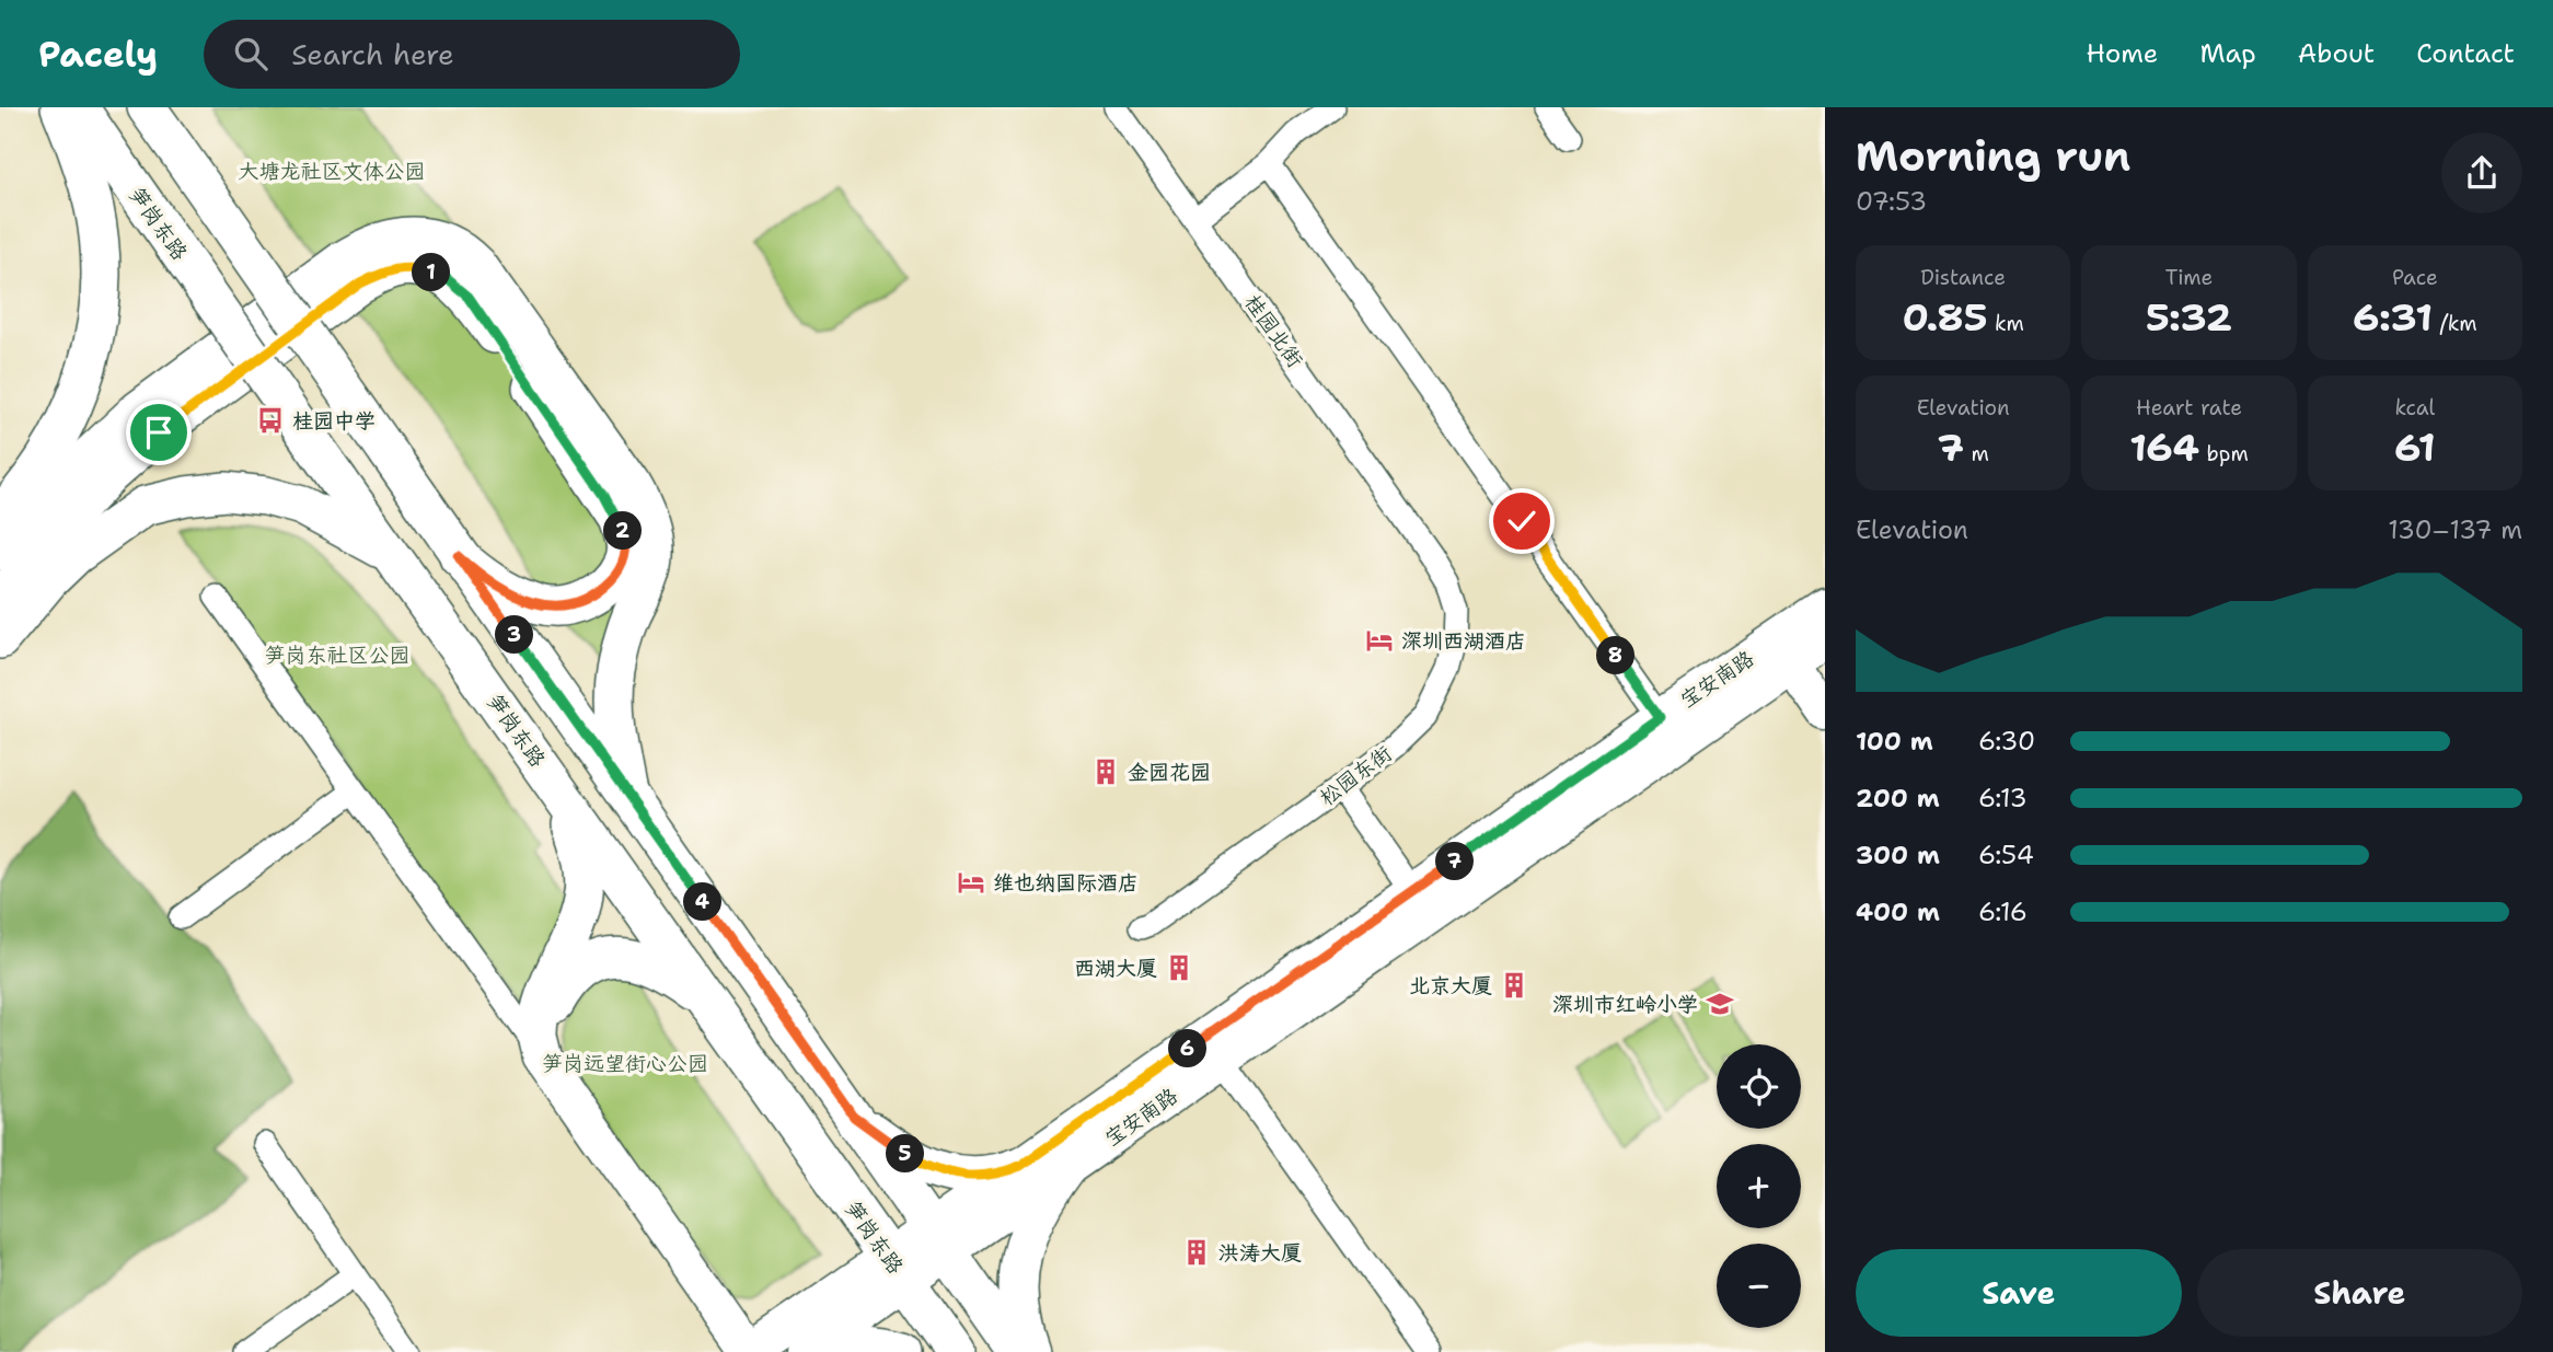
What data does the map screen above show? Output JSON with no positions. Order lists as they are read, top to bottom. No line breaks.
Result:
{"streets":{"main road":["笋岗东路"],"street":["桂园北街","宝安南路","松园东街"]},"crossings":[["桂园北街","松园东街"]],"parks":["大塘龙社区文体公园","笋岗东社区公园","笋岗远望街心公园"],"places":{"bus stop":["桂园中学"],"hotel":["深圳西湖酒店","维也纳国际酒店"],"building":["金园花园","西湖大厦","北京大厦","洪涛大厦"],"school or university":["深圳市红岭小学"]},"page":{"header":"Pacely","search":"Search here","nav":["Home","Map","About","Contact"],"heading":["Morning run","07:53"],"stats":[["Distance","0.85 km"],["Time","5:32"],["Pace","6:31 /km"],["Elevation","7 m"],["Heart rate","164 bpm"],["kcal","61"]],"pins":["1","2","3","8","7","4","6","5"],"chart":["Elevation","130–137 m"],"list":[{"name":"100 m","note":"6:30"},{"name":"200 m","note":"6:13"},{"name":"300 m","note":"6:54"},{"name":"400 m","note":"6:16"}],"map_buttons":["+","−"],"buttons":["Save","Share"]}}
